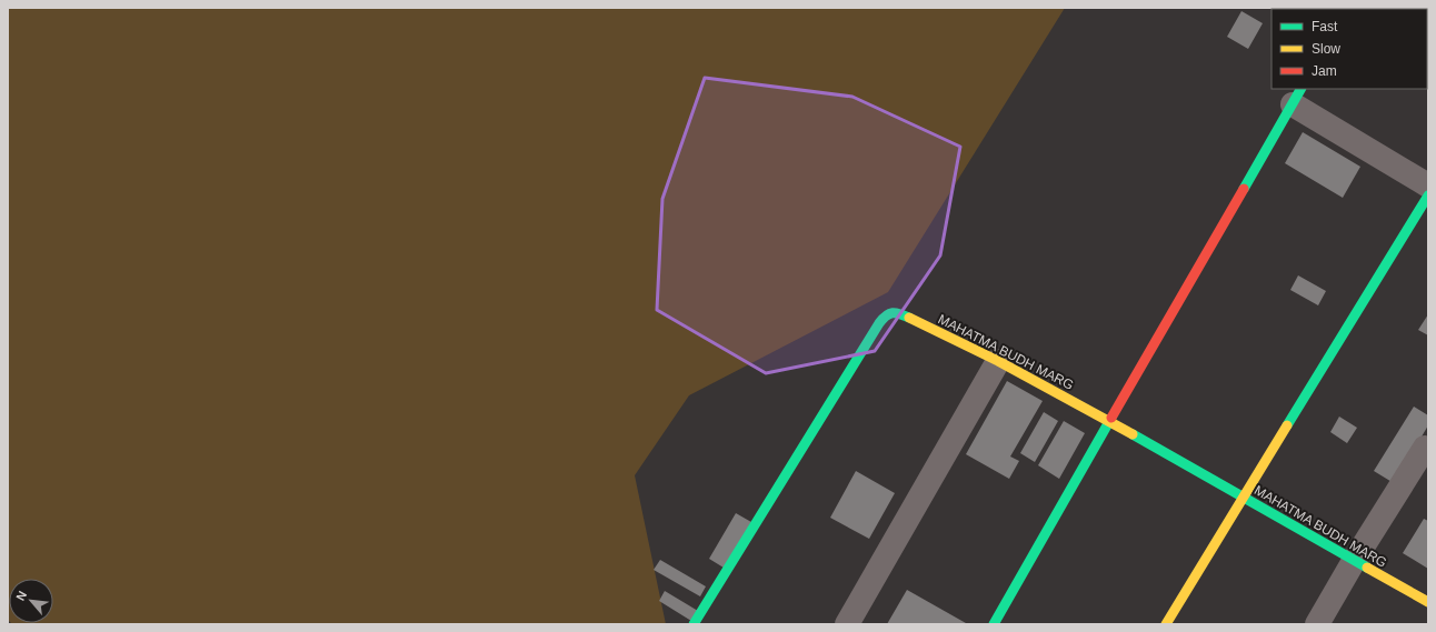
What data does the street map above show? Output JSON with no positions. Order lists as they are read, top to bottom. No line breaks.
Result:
{"streets":{"street":["MAHATMA BUDH MARG"]},"legend":["Fast","Slow","Jam"],"north":"top left"}
